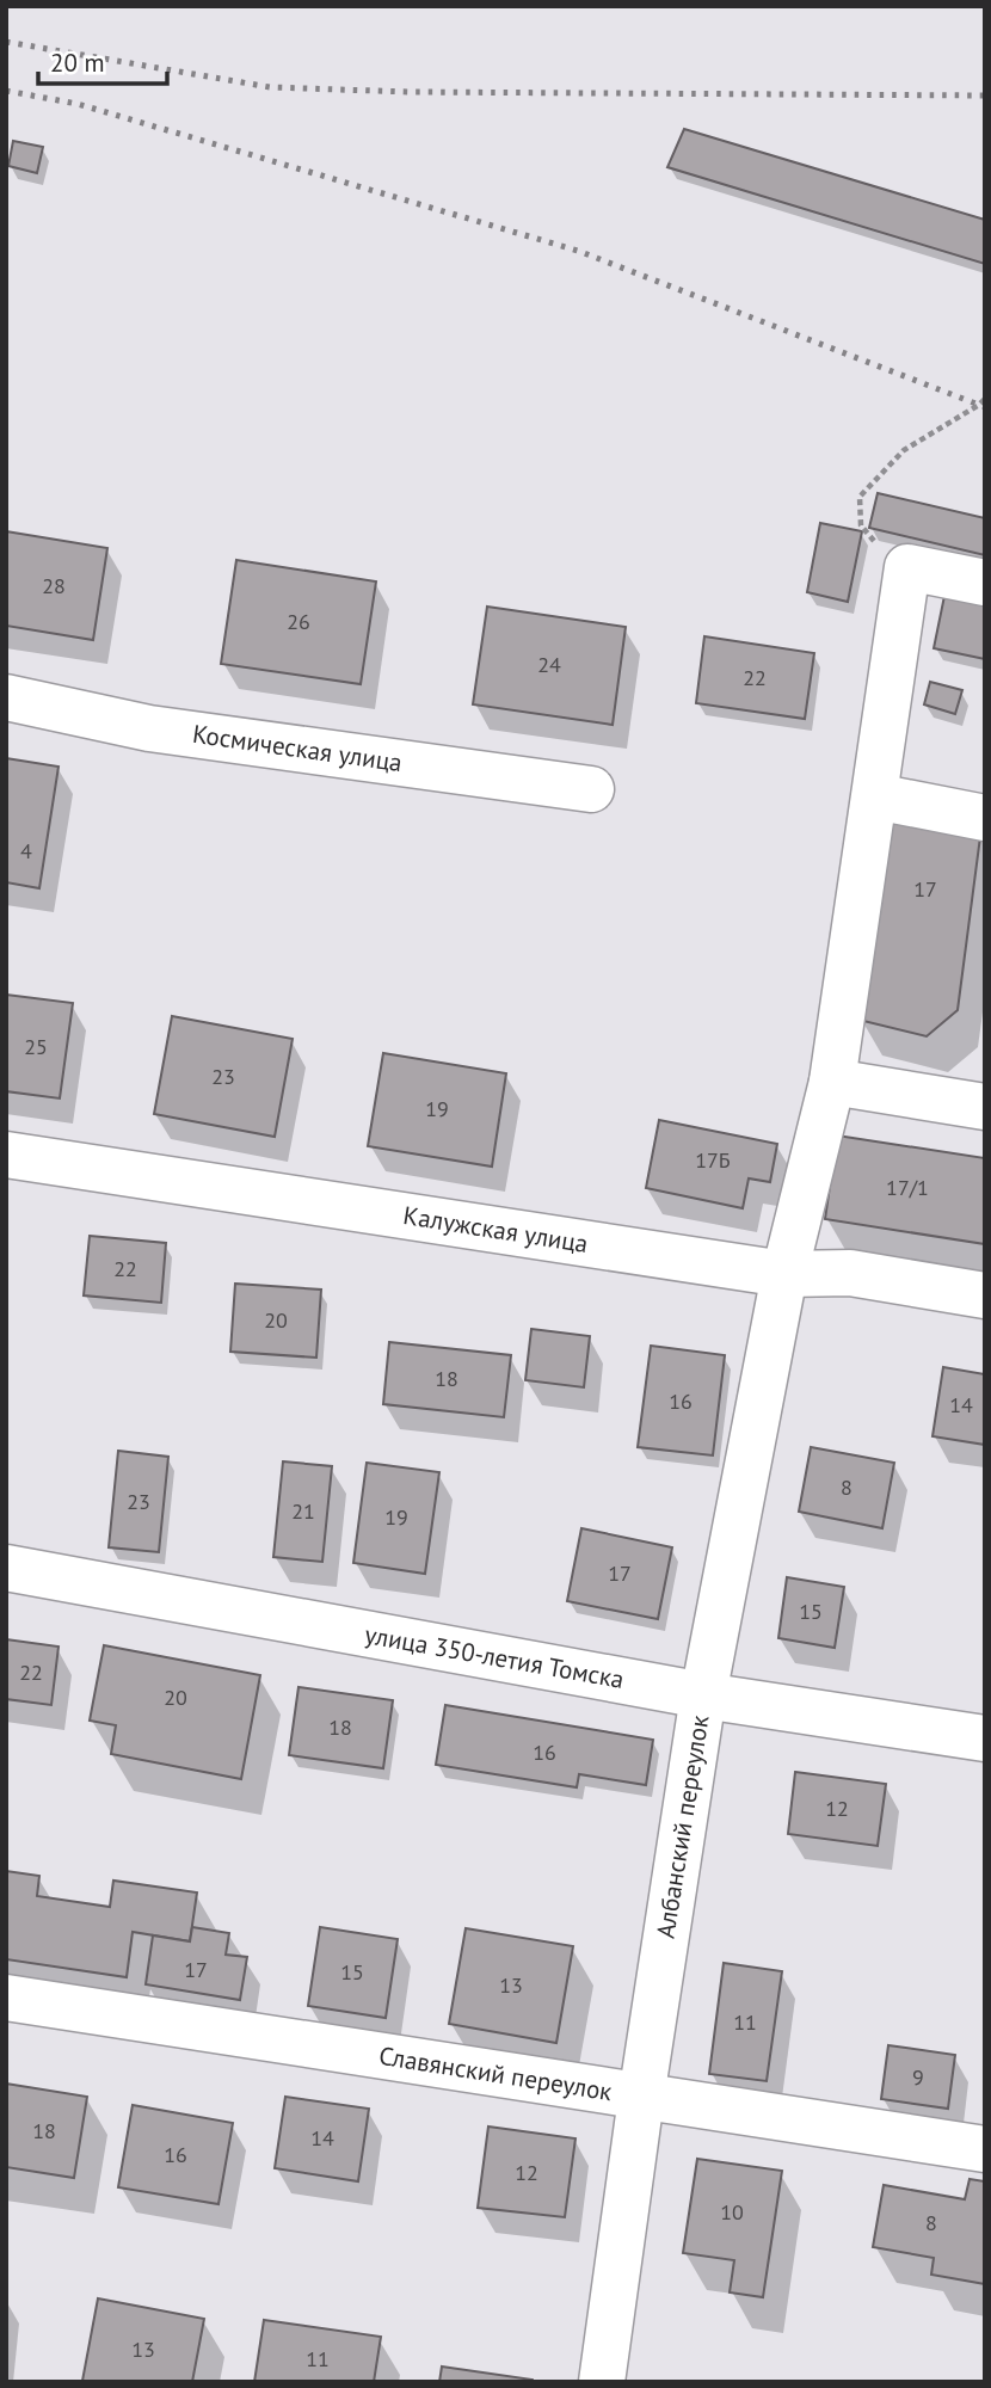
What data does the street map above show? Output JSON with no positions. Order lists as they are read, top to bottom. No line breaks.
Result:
{"streets":{"street":["Космическая улица","Калужская улица","улица 350-летия Томска","Албанский переулок","Славянский переулок"]},"crossings":[["Калужская улица","Албанский переулок"],["улица 350-летия Томска","Албанский переулок"],["Албанский переулок","Славянский переулок"]],"house_numbers":["28","26","24","22","4","17","25","23","19","17Б","17/1","22","20","18","16","14","8","23","21","19","17","15","22","20","18","16","12","17","15","13","11","9","18","14","16","12","10","8","13","11"],"scale_bar":"20 m"}
